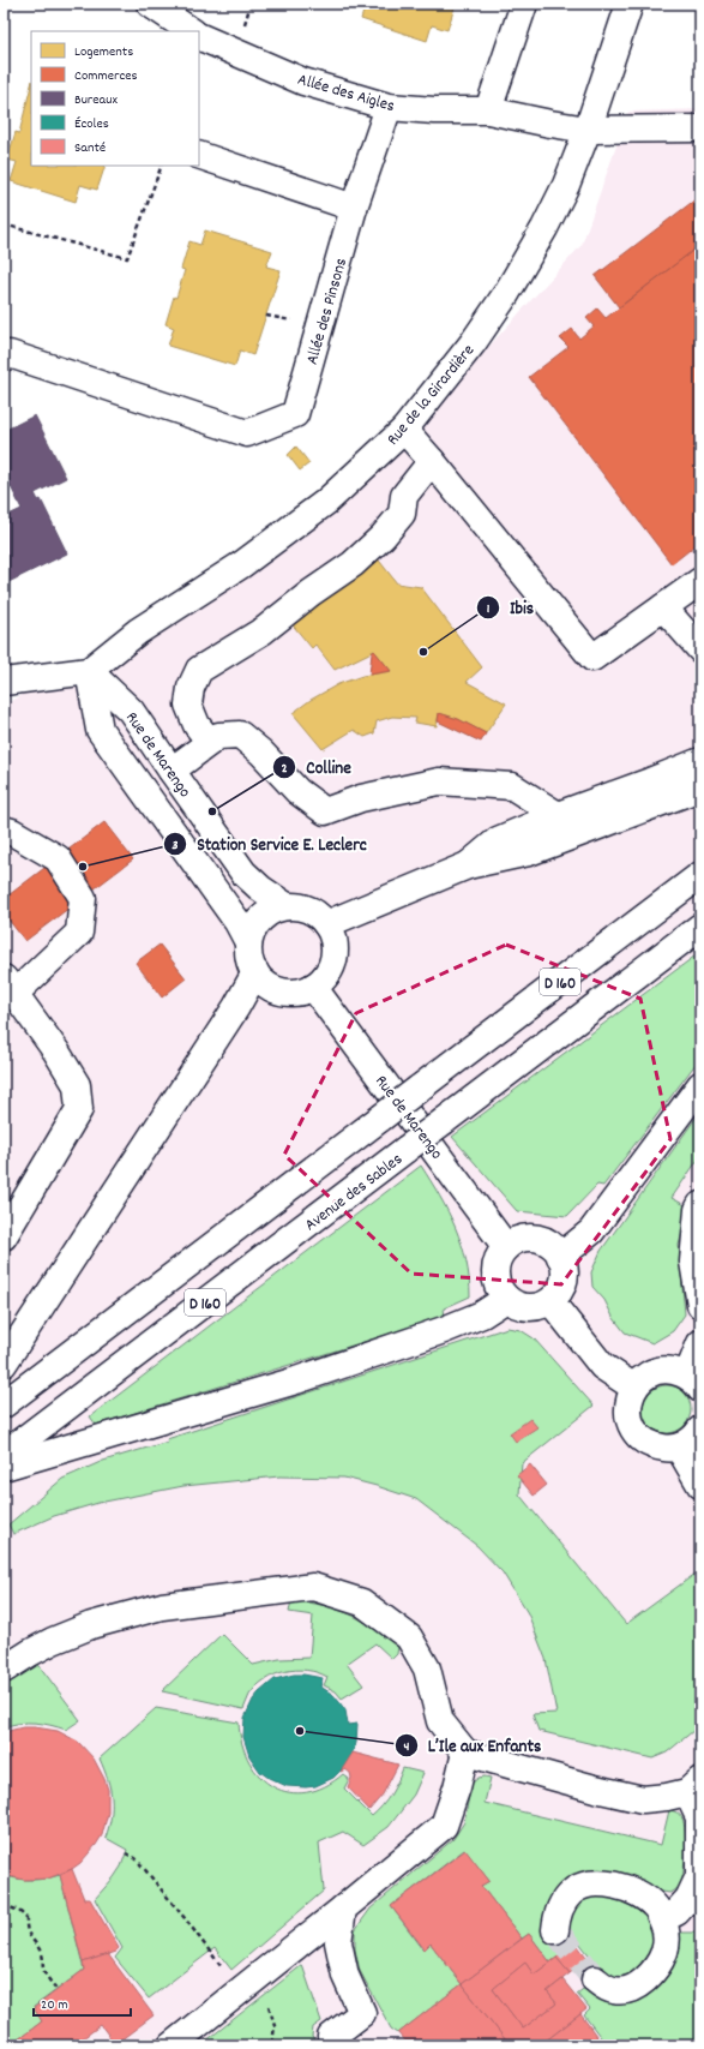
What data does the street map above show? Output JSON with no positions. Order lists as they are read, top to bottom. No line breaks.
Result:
{"streets":{"street":["Allée des Aigles","Allée des Pinsons","Rue de la Girardière","Rue de Marengo","D 160","Avenue des Sables"]},"crossings":[["Allée des Aigles","Allée des Pinsons"],["Allée des Aigles","Rue de la Girardière"],["Rue de la Girardière","Rue de Marengo"]],"places":["Ibis","Colline","Station Service E. Leclerc","L’Ile aux Enfants"],"legend":["Logements","Commerces","Bureaux","Écoles","Santé"],"scale_bar":"20 m"}
